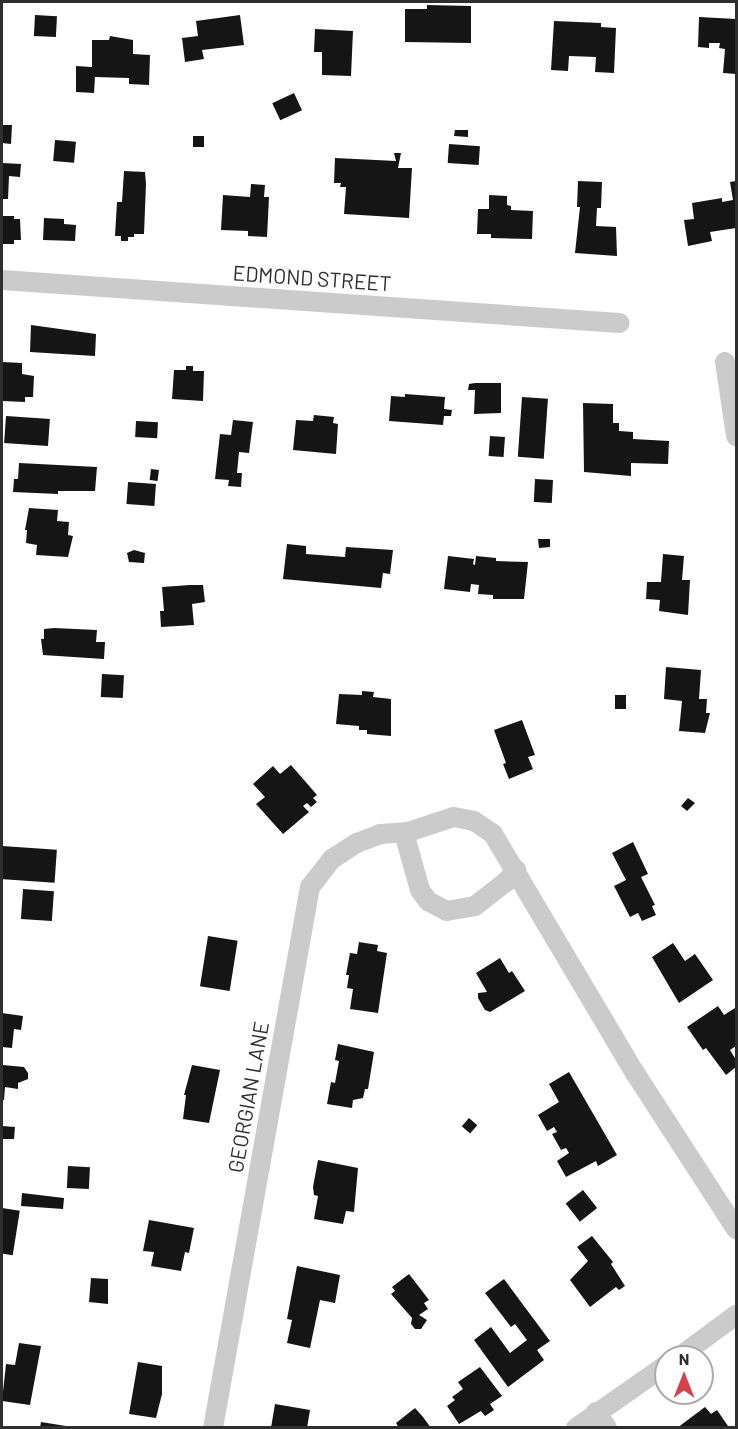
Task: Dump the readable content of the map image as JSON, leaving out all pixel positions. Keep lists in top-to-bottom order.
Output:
{
  "streets": {
    "street": ["EDMOND STREET", "GEORGIAN LANE"]
  },
  "north": "top"
}
